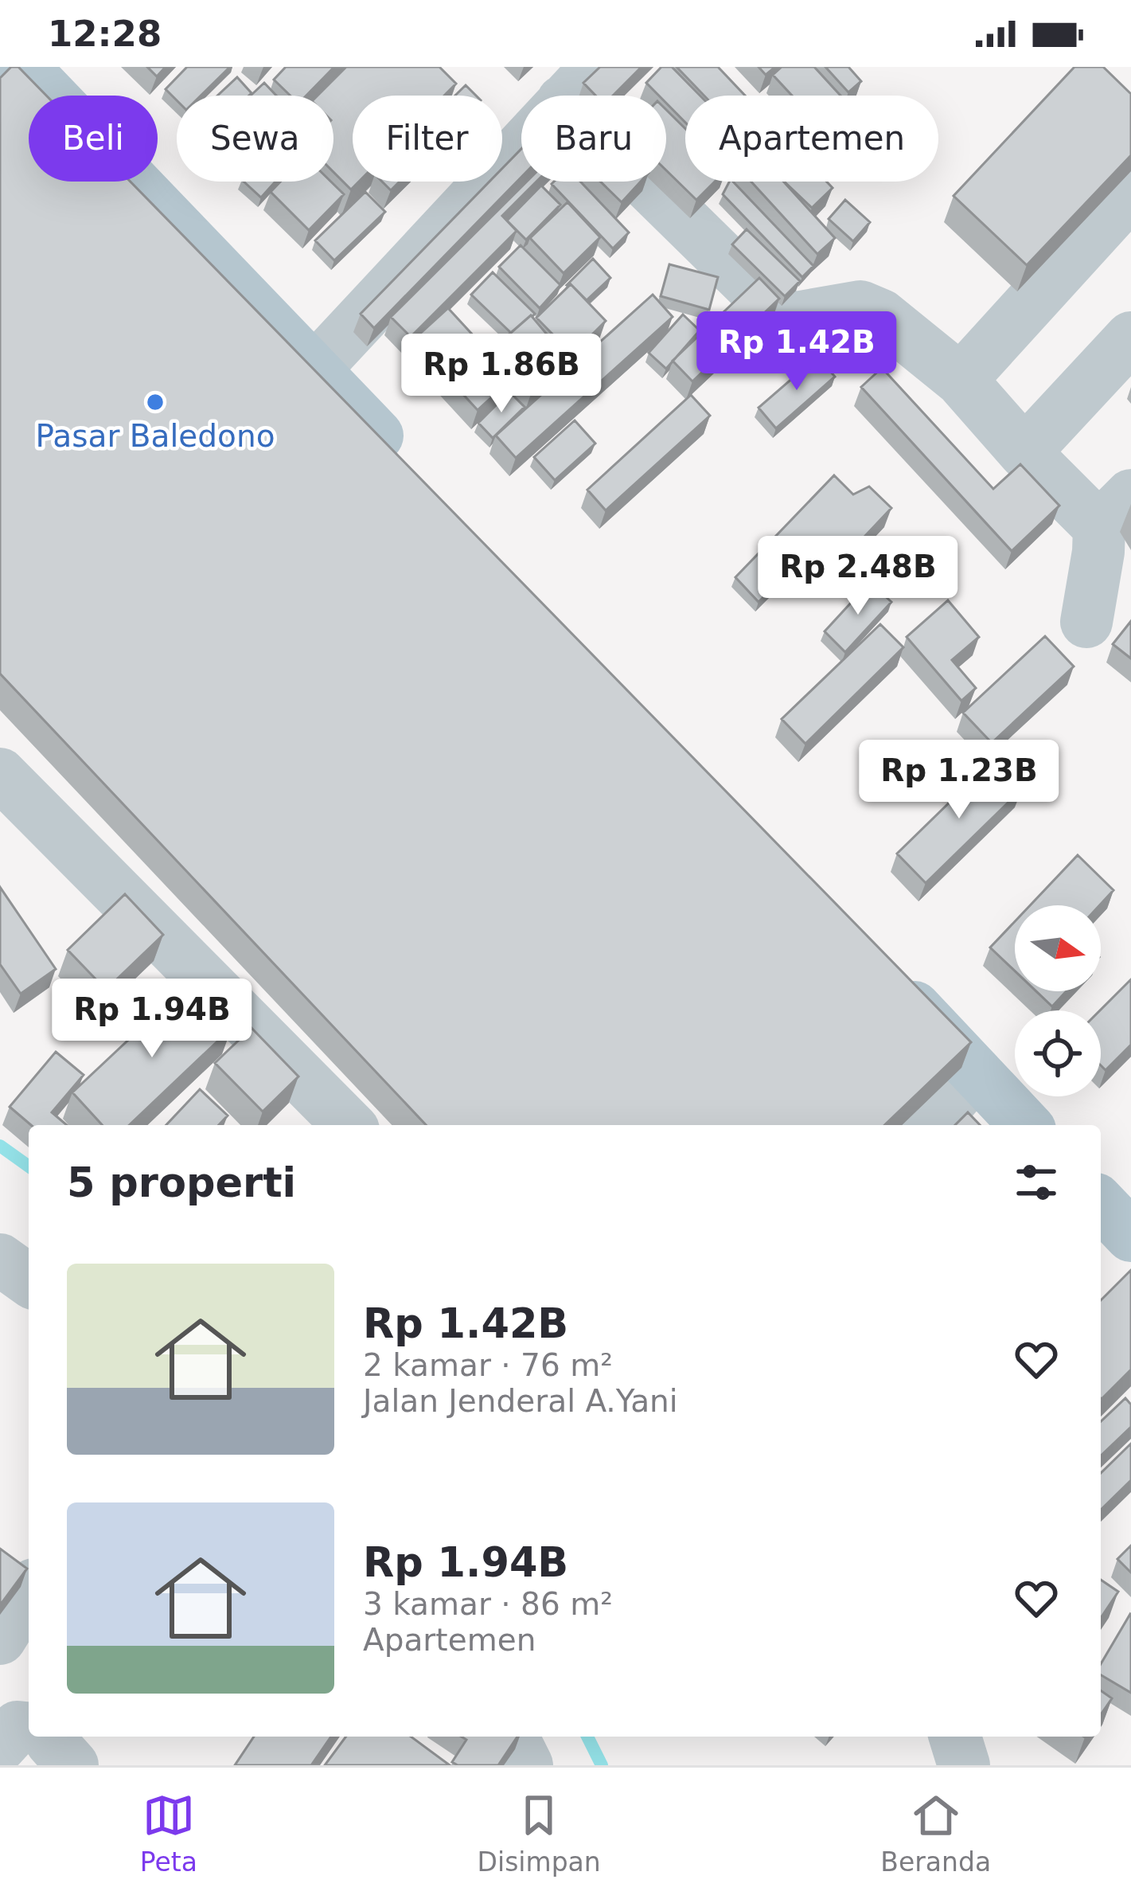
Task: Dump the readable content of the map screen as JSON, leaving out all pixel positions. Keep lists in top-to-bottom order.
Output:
{
  "places": ["Pasar Baledono"],
  "north": "right",
  "page": {
    "status": "12:28",
    "chip": [
      "Beli",
      "Sewa",
      "Filter",
      "Baru",
      "Apartemen"
    ],
    "price": [
      "Rp 1.42B",
      "Rp 1.86B",
      "Rp 2.48B",
      "Rp 1.23B",
      "Rp 1.94B"
    ],
    "heading": "5 properti",
    "list": [
      {
        "name": "Rp 1.42B",
        "note": "2 kamar · 76 m² · Jalan Jenderal A.Yani"
      },
      {
        "name": "Rp 1.94B",
        "note": "3 kamar · 86 m² · Apartemen"
      }
    ],
    "tabs": ["Peta", "Disimpan", "Beranda"]
  }
}
